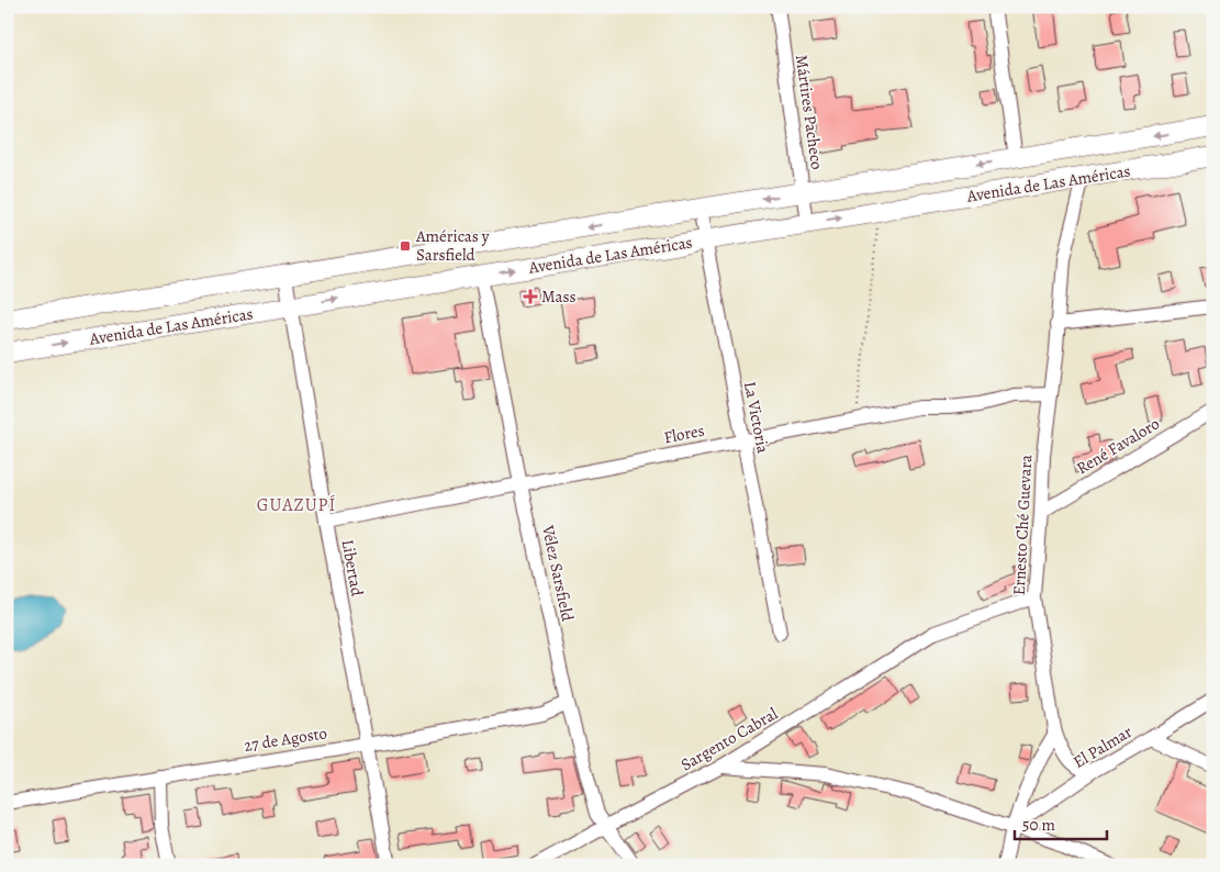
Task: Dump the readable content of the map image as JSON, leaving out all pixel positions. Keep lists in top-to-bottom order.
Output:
{
  "streets": {
    "main road": ["Avenida de Las Américas"],
    "street": [
      "Mártires Pacheco",
      "La Victoria",
      "Flores",
      "René Favaloro",
      "Ernesto Ché Guevara",
      "Libertad",
      "Vélez Sarsfield",
      "27 de Agosto",
      "Sargento Cabral",
      "El Palmar"
    ]
  },
  "crossings": [
    ["Mártires Pacheco", "Avenida de Las Américas"],
    ["Avenida de Las Américas", "La Victoria"],
    ["Avenida de Las Américas", "Ernesto Ché Guevara"],
    ["Avenida de Las Américas", "Libertad"],
    ["Avenida de Las Américas", "Vélez Sarsfield"],
    ["La Victoria", "Flores"],
    ["Flores", "Ernesto Ché Guevara"],
    ["Flores", "Libertad"],
    ["Flores", "Vélez Sarsfield"],
    ["René Favaloro", "Ernesto Ché Guevara"],
    ["Ernesto Ché Guevara", "Sargento Cabral"],
    ["Ernesto Ché Guevara", "El Palmar"],
    ["Libertad", "27 de Agosto"],
    ["Vélez Sarsfield", "27 de Agosto"],
    ["Vélez Sarsfield", "Sargento Cabral"]
  ],
  "districts": ["GUAZUPÍ"],
  "places": {
    "transit": ["Américas y Sarsfield"],
    "health": ["Mass"]
  },
  "scale_bar": "50 m"
}
